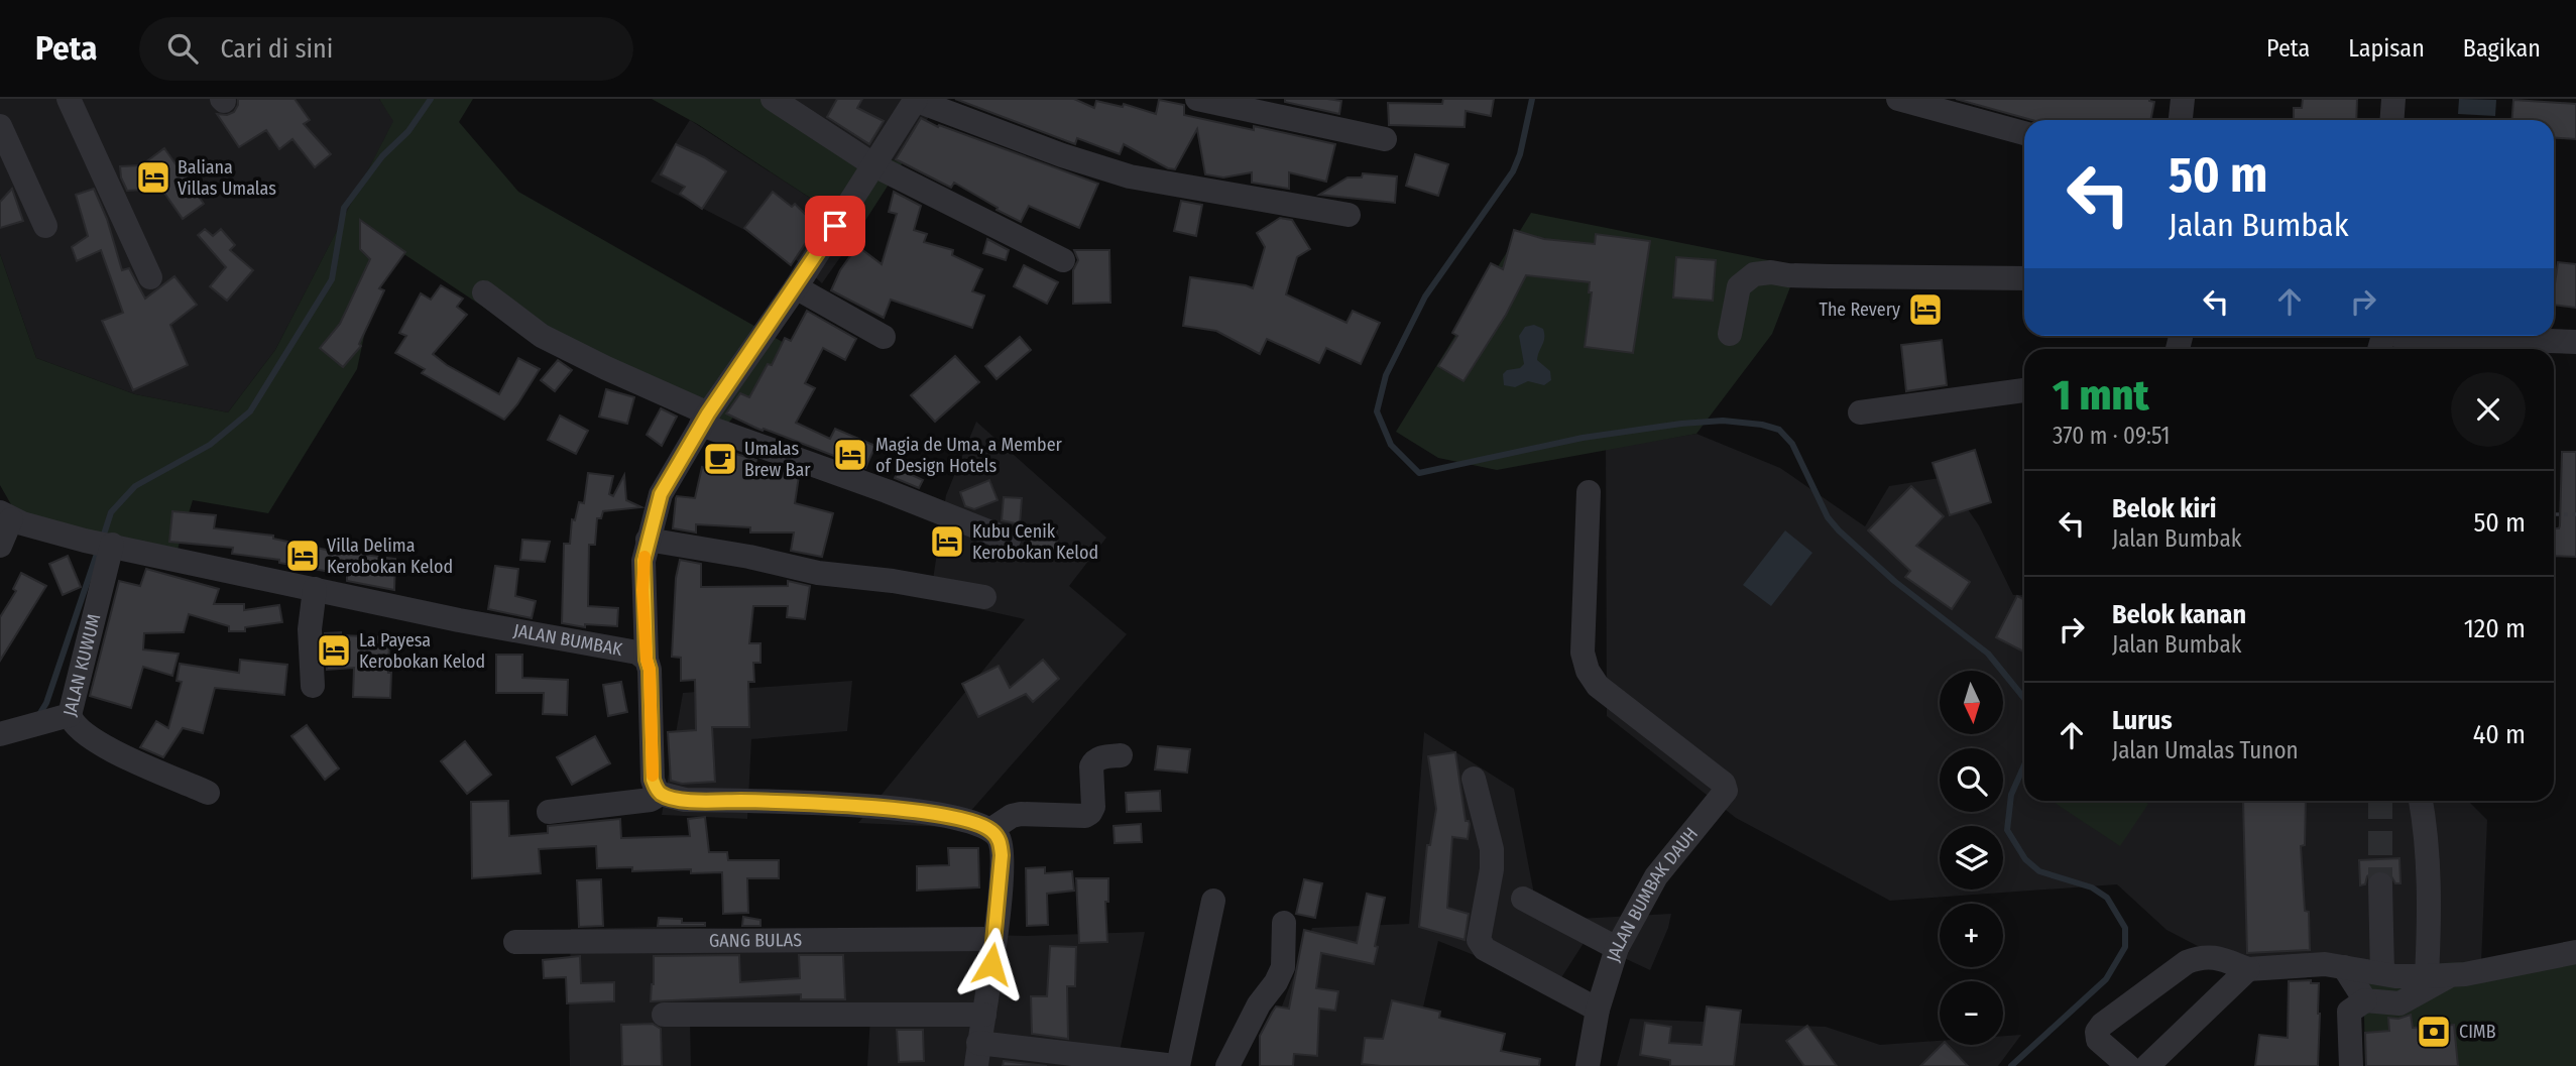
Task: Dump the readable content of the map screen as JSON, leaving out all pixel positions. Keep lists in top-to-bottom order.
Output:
{
  "streets": {
    "street": [
      "JALAN BUMBAK",
      "JALAN KUWUM",
      "JALAN BUMBAK DAUH",
      "GANG BULAS"
    ]
  },
  "crossings": [
    ["JALAN BUMBAK", "JALAN KUWUM"]
  ],
  "places": {
    "hotel": [
      "Baliana Villas Umalas",
      "The Revery",
      "Magia de Uma, a Member of Design Hotels",
      "Kubu Cenik Kerobokan Kelod",
      "Villa Delima Kerobokan Kelod",
      "La Payesa Kerobokan Kelod"
    ],
    "cafe": ["Umalas Brew Bar"],
    "bank": ["CIMB"]
  },
  "north": "bottom",
  "page": {
    "header": "Peta",
    "search": "Cari di sini",
    "nav": ["Peta", "Lapisan", "Bagikan"],
    "turn": ["50 m", "Jalan Bumbak"],
    "heading": ["1 mnt", "370 m · 09:51"],
    "list": [
      {
        "name": "Belok kiri",
        "note": "Jalan Bumbak",
        "value": "50 m"
      },
      {
        "name": "Belok kanan",
        "note": "Jalan Bumbak",
        "value": "120 m"
      },
      {
        "name": "Lurus",
        "note": "Jalan Umalas Tunon",
        "value": "40 m"
      }
    ],
    "map_buttons": ["+", "−"]
  }
}
